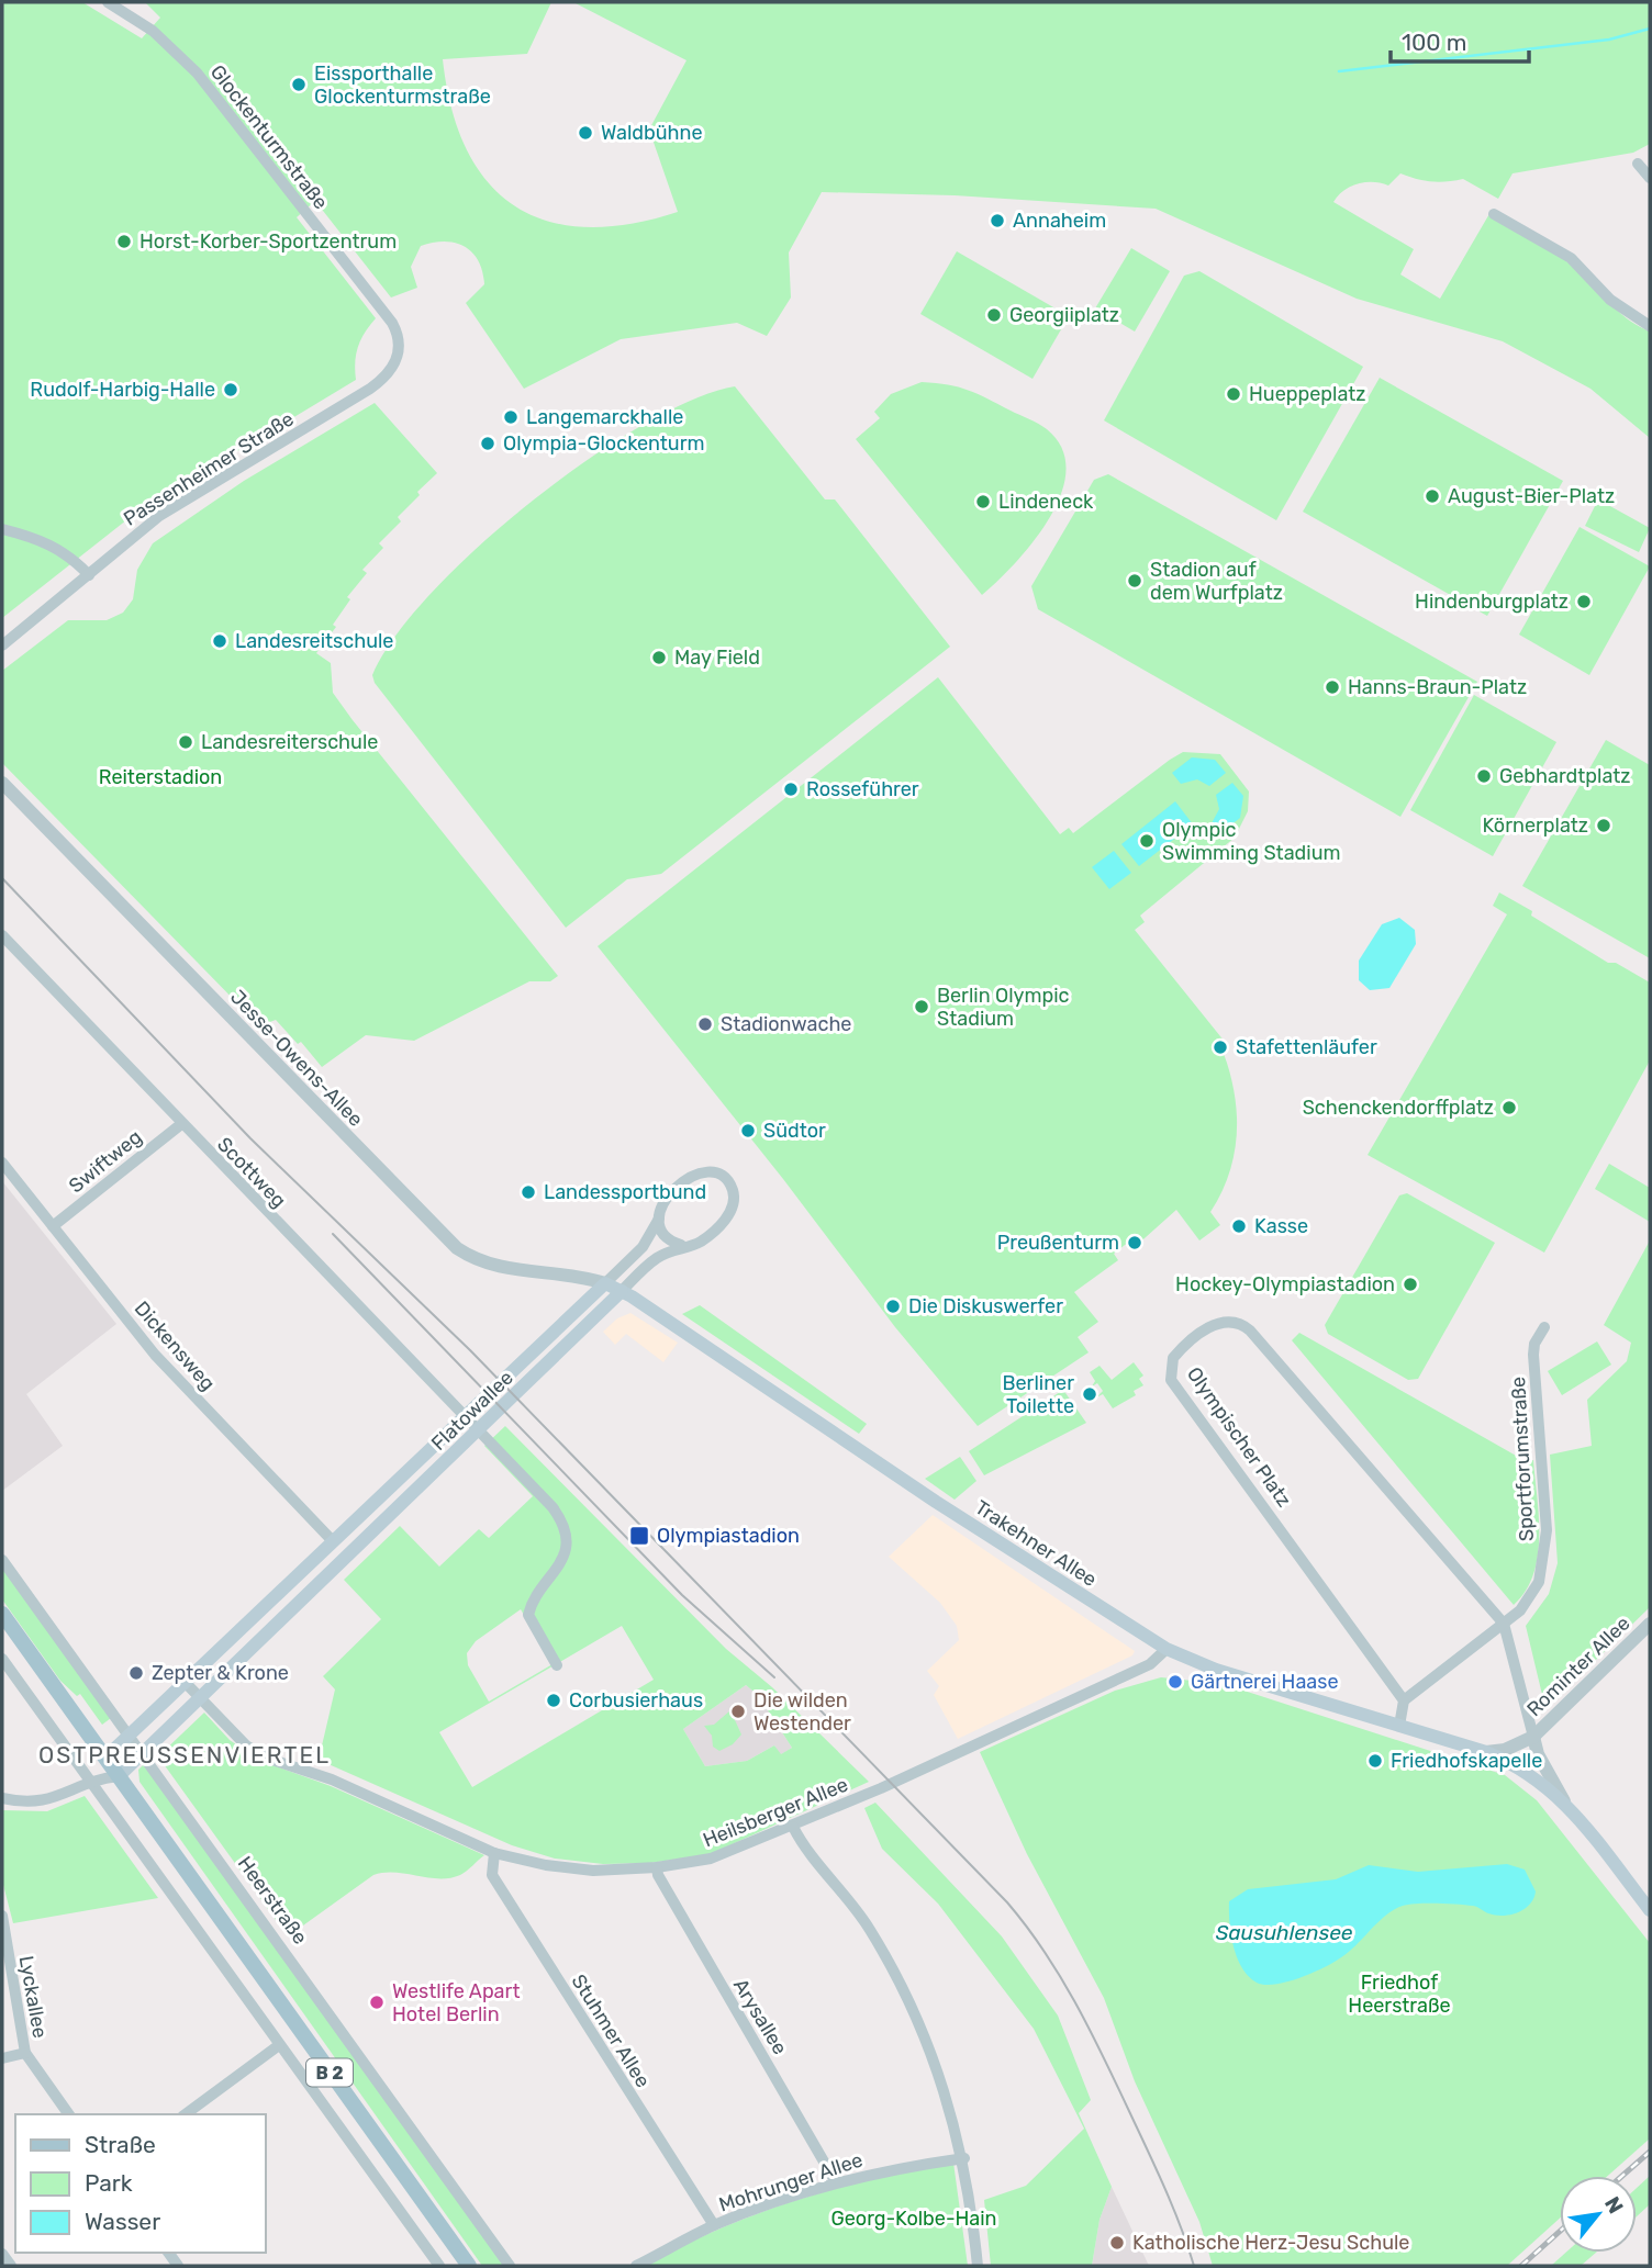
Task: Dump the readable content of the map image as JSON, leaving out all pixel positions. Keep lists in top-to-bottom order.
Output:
{
  "streets": {
    "main road": ["Flatowallee", "Trakehner Allee", "B 2"],
    "street": [
      "Glockenturmstraße",
      "Passenheimer Straße",
      "Jesse-Owens-Allee",
      "Swiftweg",
      "Scottweg",
      "Dickensweg",
      "Olympischer Platz",
      "Sportforumstraße",
      "Rominter Allee",
      "Heilsberger Allee",
      "Heerstraße",
      "Lyckallee",
      "Arysallee",
      "Stuhmer Allee",
      "Mohrunger Allee"
    ]
  },
  "crossings": [
    ["Glockenturmstraße", "Passenheimer Straße"],
    ["Jesse-Owens-Allee", "Flatowallee"],
    ["Jesse-Owens-Allee", "Trakehner Allee"],
    ["Swiftweg", "Scottweg"],
    ["Swiftweg", "Dickensweg"],
    ["Scottweg", "Flatowallee"],
    ["Dickensweg", "Flatowallee"],
    ["Flatowallee", "Trakehner Allee"],
    ["Flatowallee", "Heilsberger Allee"],
    ["Flatowallee", "Heerstraße"],
    ["Flatowallee", "B 2"],
    ["Olympischer Platz", "Sportforumstraße"],
    ["Olympischer Platz", "Rominter Allee"],
    ["Trakehner Allee", "Heilsberger Allee"],
    ["Heilsberger Allee", "Arysallee"],
    ["Heilsberger Allee", "Stuhmer Allee"],
    ["Arysallee", "Mohrunger Allee"],
    ["Stuhmer Allee", "Mohrunger Allee"]
  ],
  "districts": ["OSTPREUSSENVIERTEL"],
  "water": ["Sausuhlensee"],
  "parks": ["Reiterstadion", "Friedhof Heerstraße", "Georg-Kolbe-Hain"],
  "places": {
    "other": [
      "Eissporthalle Glockenturmstraße",
      "Waldbühne",
      "Annaheim",
      "Horst-Korber-Sportzentrum",
      "Georgiiplatz",
      "Rudolf-Harbig-Halle",
      "Hueppeplatz",
      "Langemarckhalle",
      "Olympia-Glockenturm",
      "August-Bier-Platz",
      "Lindeneck",
      "Stadion auf dem Wurfplatz",
      "Hindenburgplatz",
      "Landesreitschule",
      "May Field",
      "Hanns-Braun-Platz",
      "Landesreiterschule",
      "Gebhardtplatz",
      "Rosseführer",
      "Körnerplatz",
      "Olympic Swimming Stadium",
      "Berlin Olympic Stadium",
      "Stadionwache",
      "Stafettenläufer",
      "Schenckendorffplatz",
      "Südtor",
      "Landessportbund",
      "Kasse",
      "Preußenturm",
      "Hockey-Olympiastadion",
      "Die Diskuswerfer",
      "Berliner Toilette",
      "Zepter & Krone",
      "Gärtnerei Haase",
      "Corbusierhaus",
      "Die wilden Westender",
      "Friedhofskapelle",
      "Westlife Apart Hotel Berlin",
      "Katholische Herz-Jesu Schule"
    ],
    "transit": ["Olympiastadion"]
  },
  "legend": ["Straße", "Park", "Wasser"],
  "scale_bar": "100 m",
  "north": "top right"
}
